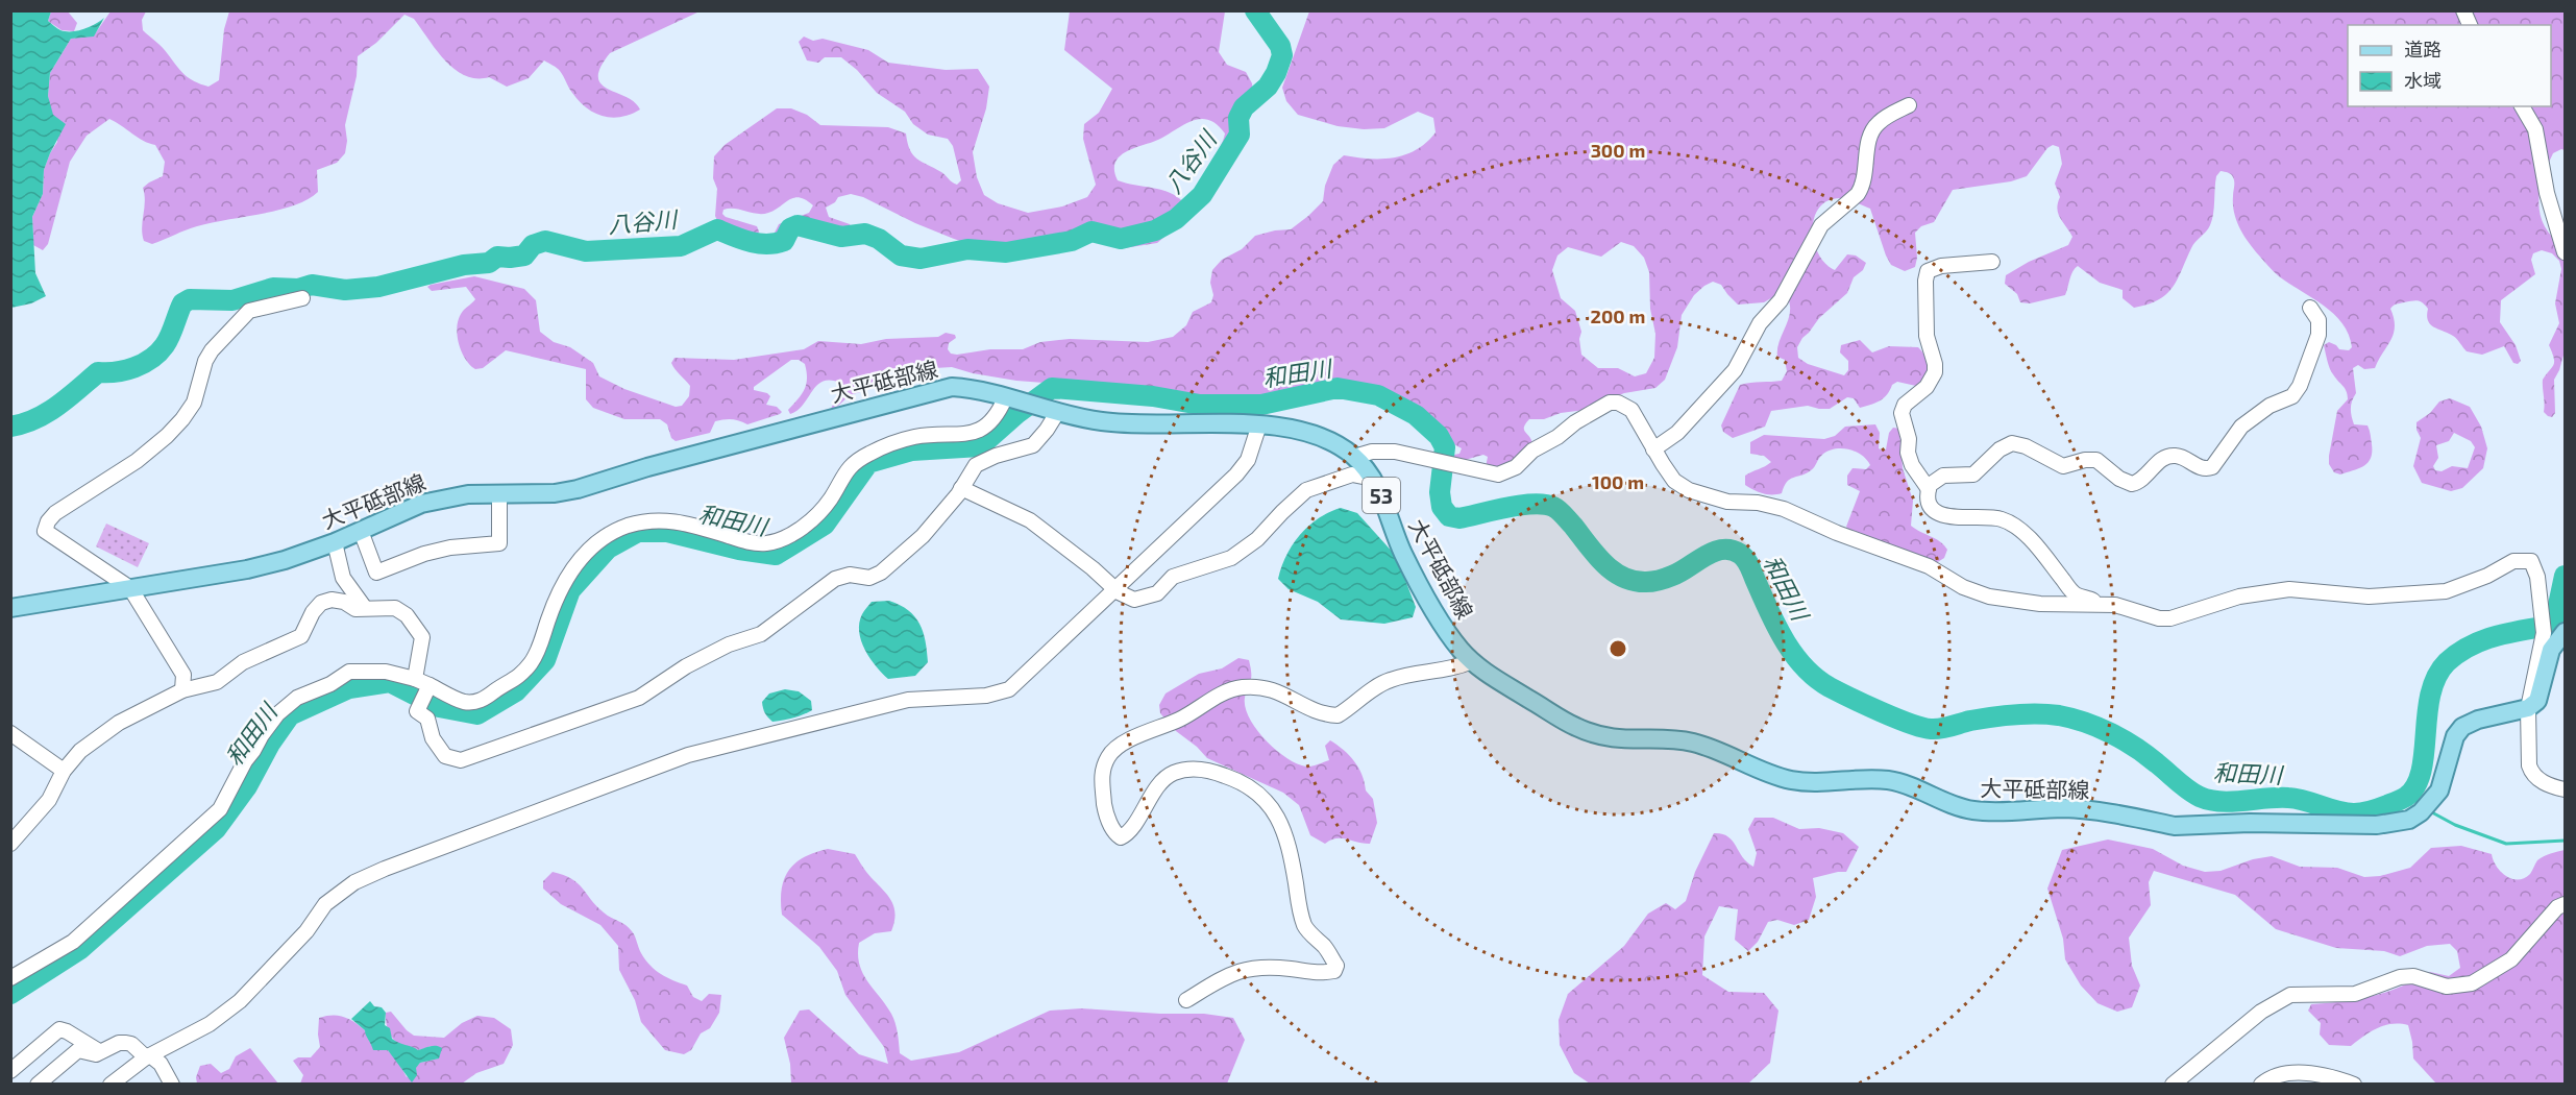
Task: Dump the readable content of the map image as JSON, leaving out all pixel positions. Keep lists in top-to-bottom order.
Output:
{
  "streets": {
    "main road": ["大平砥部線", "53"]
  },
  "water": ["八谷川", "和田川"],
  "legend": ["道路", "水域"],
  "rings": ["300 m", "200 m", "100 m"]
}
